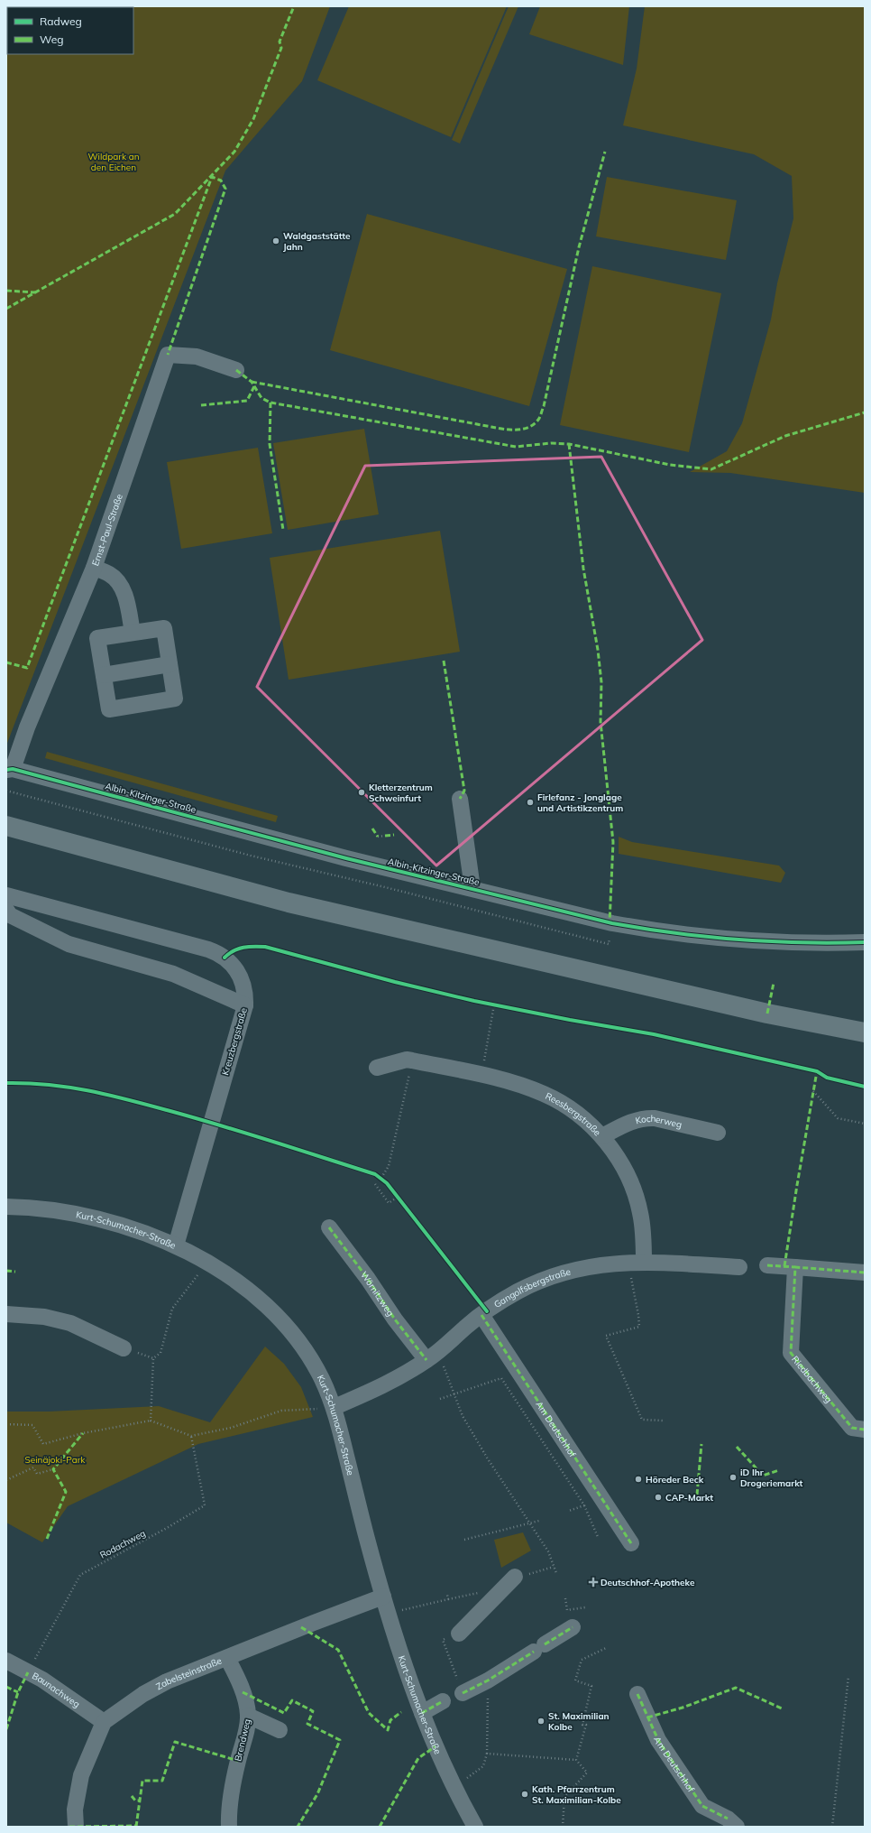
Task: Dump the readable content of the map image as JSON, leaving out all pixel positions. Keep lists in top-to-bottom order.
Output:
{
  "streets": {
    "street": [
      "Ernst-Paul-Straße",
      "Albin-Kitzinger-Straße",
      "Kreuzbergstraße",
      "Reesbergstraße",
      "Kocherweg",
      "Kurt-Schumacher-Straße",
      "Gangolfsbergstraße",
      "Wörnitzweg",
      "Riedbachweg",
      "Am Deutschhof",
      "Zabelsteinstraße",
      "Baunachweg",
      "Brendweg"
    ],
    "path": ["Rodachweg"]
  },
  "crossings": [
    ["Ernst-Paul-Straße", "Albin-Kitzinger-Straße"],
    ["Kreuzbergstraße", "Kurt-Schumacher-Straße"],
    ["Reesbergstraße", "Kocherweg"],
    ["Reesbergstraße", "Gangolfsbergstraße"],
    ["Kurt-Schumacher-Straße", "Gangolfsbergstraße"],
    ["Kurt-Schumacher-Straße", "Zabelsteinstraße"],
    ["Gangolfsbergstraße", "Wörnitzweg"],
    ["Gangolfsbergstraße", "Am Deutschhof"],
    ["Rodachweg", "Baunachweg"],
    ["Zabelsteinstraße", "Baunachweg"],
    ["Zabelsteinstraße", "Brendweg"]
  ],
  "parks": ["Wildpark an den Eichen", "Seinäjoki-Park"],
  "places": {
    "other": [
      "Waldgaststätte Jahn",
      "Kletterzentrum Schweinfurt",
      "Firlefanz - Jonglage und Artistikzentrum",
      "iD Ihr Drogeriemarkt",
      "Höreder Beck",
      "CAP-Markt",
      "St. Maximilian Kolbe",
      "Kath. Pfarrzentrum St. Maximilian-Kolbe"
    ],
    "health": ["Deutschhof-Apotheke"]
  },
  "legend": ["Radweg", "Weg"]
}
